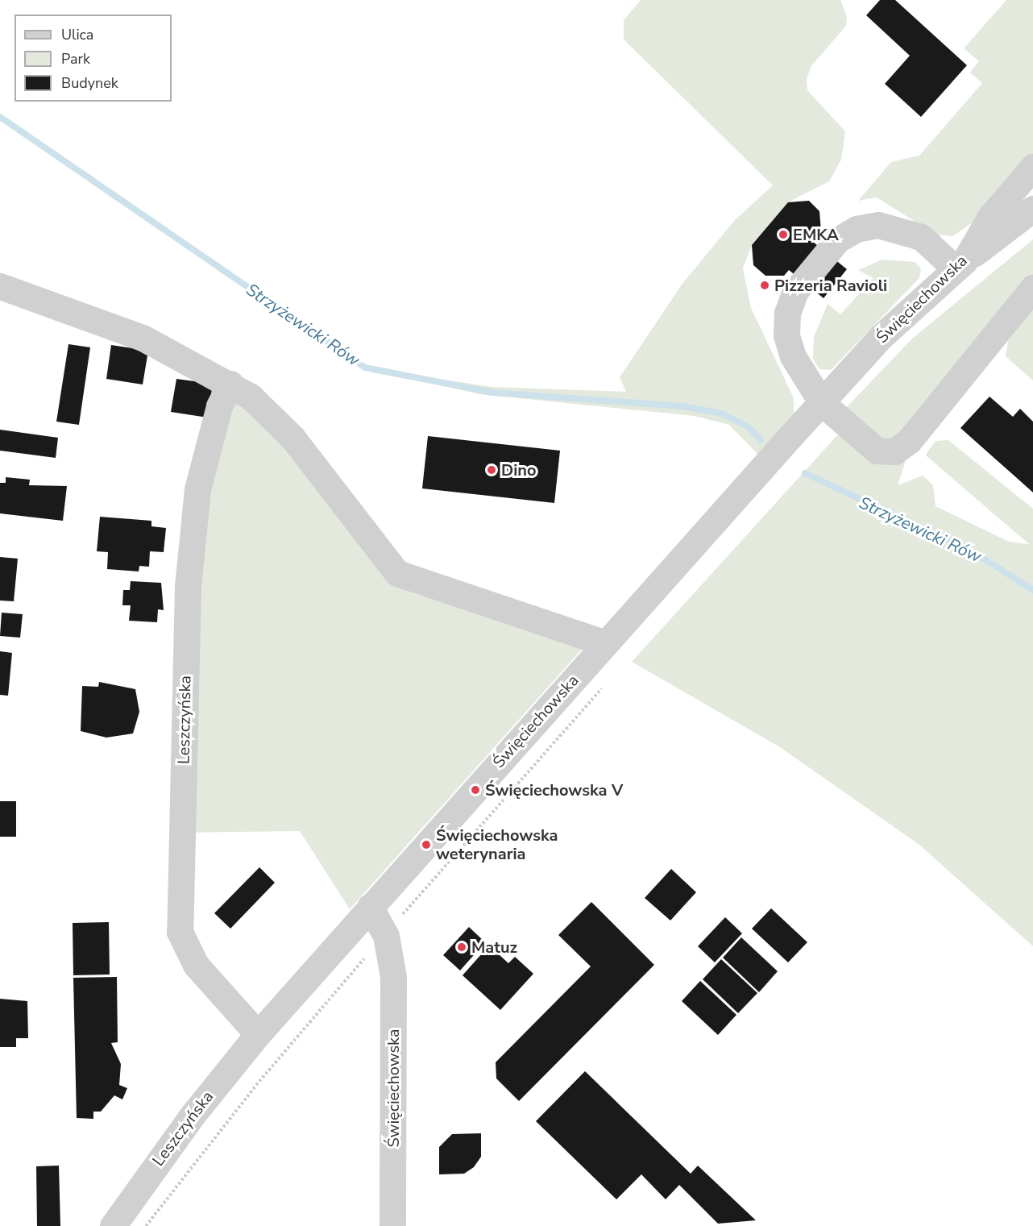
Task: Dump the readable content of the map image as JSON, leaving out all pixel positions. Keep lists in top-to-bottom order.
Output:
{
  "streets": {
    "street": ["Święciechowska", "Leszczyńska"]
  },
  "crossings": [
    ["Święciechowska", "Leszczyńska"]
  ],
  "water": ["Strzyżewicki Rów"],
  "places": [
    "EMKA",
    "Pizzeria Ravioli",
    "Dino",
    "Święciechowska V",
    "Święciechowska weterynaria",
    "Matuz"
  ],
  "legend": ["Ulica", "Park", "Budynek"]
}
